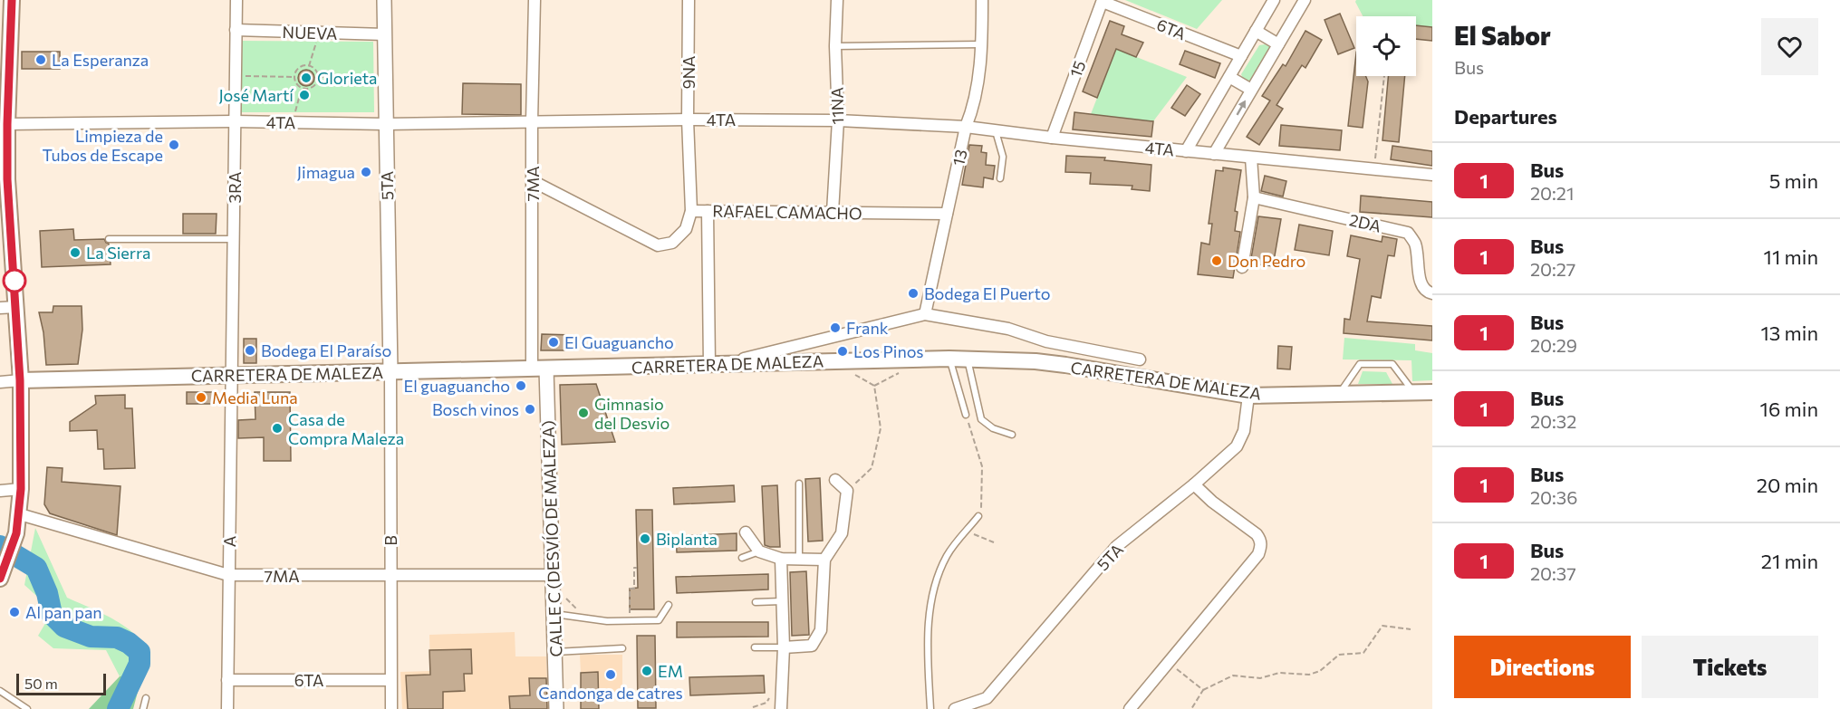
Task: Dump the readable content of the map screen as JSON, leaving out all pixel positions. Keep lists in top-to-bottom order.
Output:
{
  "streets": {
    "main road": ["CARRETERA DE MALEZA"],
    "street": [
      "6TA",
      "NUEVA",
      "15",
      "9NA",
      "11NA",
      "4TA",
      "13",
      "7MA",
      "5TA",
      "3RA",
      "RAFAEL CAMACHO",
      "2DA",
      "CALLE C (DESVÍO DE MALEZA)",
      "B",
      "A"
    ]
  },
  "crossings": [
    ["6TA", "15"],
    ["6TA", "B"],
    ["6TA", "A"],
    ["NUEVA", "5TA"],
    ["NUEVA", "3RA"],
    ["15", "4TA"],
    ["9NA", "4TA"],
    ["9NA", "RAFAEL CAMACHO"],
    ["11NA", "4TA"],
    ["11NA", "RAFAEL CAMACHO"],
    ["4TA", "13"],
    ["4TA", "7MA"],
    ["4TA", "5TA"],
    ["4TA", "3RA"],
    ["13", "RAFAEL CAMACHO"],
    ["7MA", "RAFAEL CAMACHO"],
    ["7MA", "CARRETERA DE MALEZA"],
    ["7MA", "CALLE C (DESVÍO DE MALEZA)"],
    ["7MA", "B"],
    ["7MA", "A"],
    ["5TA", "CARRETERA DE MALEZA"],
    ["5TA", "B"],
    ["3RA", "CARRETERA DE MALEZA"],
    ["3RA", "A"],
    ["CARRETERA DE MALEZA", "CALLE C (DESVÍO DE MALEZA)"],
    ["CARRETERA DE MALEZA", "B"],
    ["CARRETERA DE MALEZA", "A"]
  ],
  "places": [
    "La Esperanza",
    "Glorieta",
    "José Martí",
    "Limpieza de Tubos de Escape",
    "Jimagua",
    "La Sierra",
    "Don Pedro",
    "Bodega El Puerto",
    "Frank",
    "El Guaguancho",
    "Bodega El Paraíso",
    "Los Pinos",
    "El guaguancho",
    "Media Luna",
    "Bosch vinos",
    "Gimnasio del Desvio",
    "Casa de Compra Maleza",
    "Biplanta",
    "Al pan pan",
    "EM",
    "Candonga de catres"
  ],
  "lines": ["bus line 1"],
  "scale_bar": "50 m",
  "page": {
    "heading": [
      ["El Sabor", "Bus"],
      "Departures"
    ],
    "list": [
      {
        "mark": "1",
        "name": "Bus",
        "note": "20:21",
        "value": "5 min"
      },
      {
        "mark": "1",
        "name": "Bus",
        "note": "20:27",
        "value": "11 min"
      },
      {
        "mark": "1",
        "name": "Bus",
        "note": "20:29",
        "value": "13 min"
      },
      {
        "mark": "1",
        "name": "Bus",
        "note": "20:32",
        "value": "16 min"
      },
      {
        "mark": "1",
        "name": "Bus",
        "note": "20:36",
        "value": "20 min"
      },
      {
        "mark": "1",
        "name": "Bus",
        "note": "20:37",
        "value": "21 min"
      }
    ],
    "buttons": ["Directions", "Tickets"],
    "scale": "50 m"
  }
}
